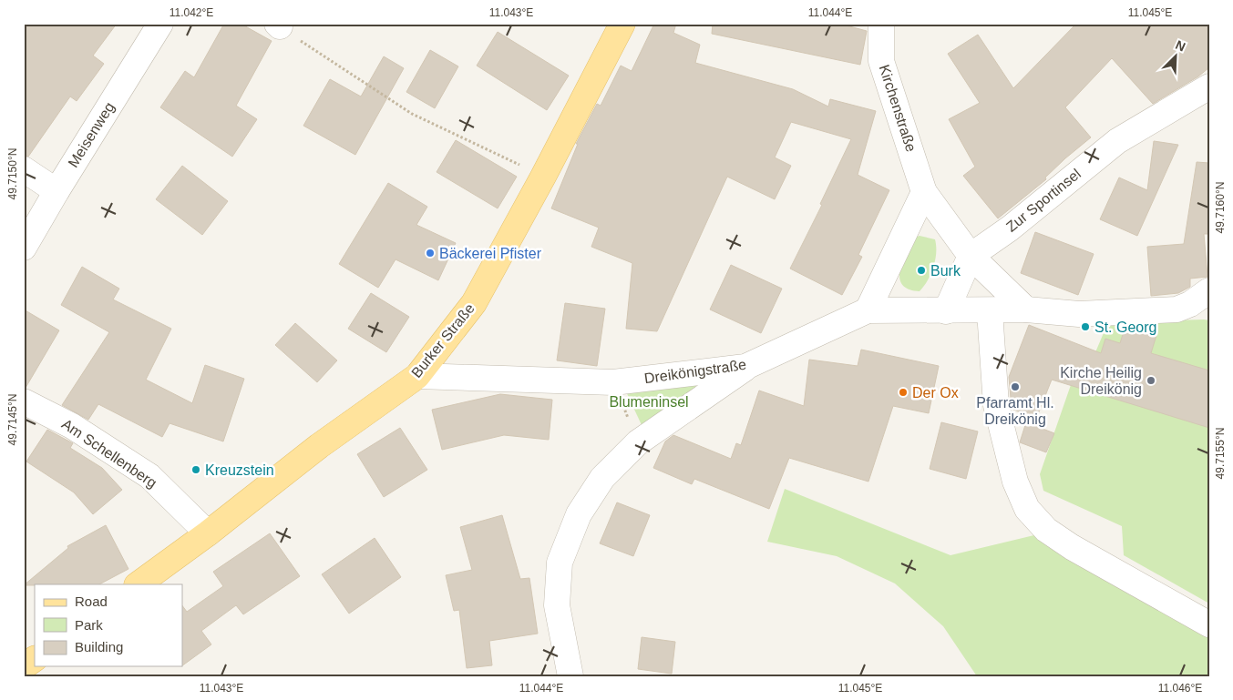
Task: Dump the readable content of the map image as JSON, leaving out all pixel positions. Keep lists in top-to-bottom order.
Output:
{
  "streets": {
    "main road": ["Burker Straße"],
    "street": [
      "Kirchenstraße",
      "Meisenweg",
      "Zur Sportinsel",
      "Dreikönigstraße",
      "Am Schellenberg"
    ]
  },
  "crossings": [
    ["Kirchenstraße", "Zur Sportinsel"],
    ["Burker Straße", "Dreikönigstraße"],
    ["Burker Straße", "Am Schellenberg"]
  ],
  "parks": ["Blumeninsel"],
  "places": [
    "Bäckerei Pfister",
    "Burk",
    "St. Georg",
    "Kirche Heilig Dreikönig",
    "Pfarramt Hl. Dreikönig",
    "Der Ox",
    "Kreuzstein"
  ],
  "legend": ["Road", "Park", "Building"],
  "north": "top right",
  "coordinates": [
    "11.042°E",
    "11.043°E",
    "11.044°E",
    "11.045°E",
    "49.7150°N",
    "49.7160°N",
    "49.7145°N",
    "49.7155°N",
    "11.046°E"
  ]
}
